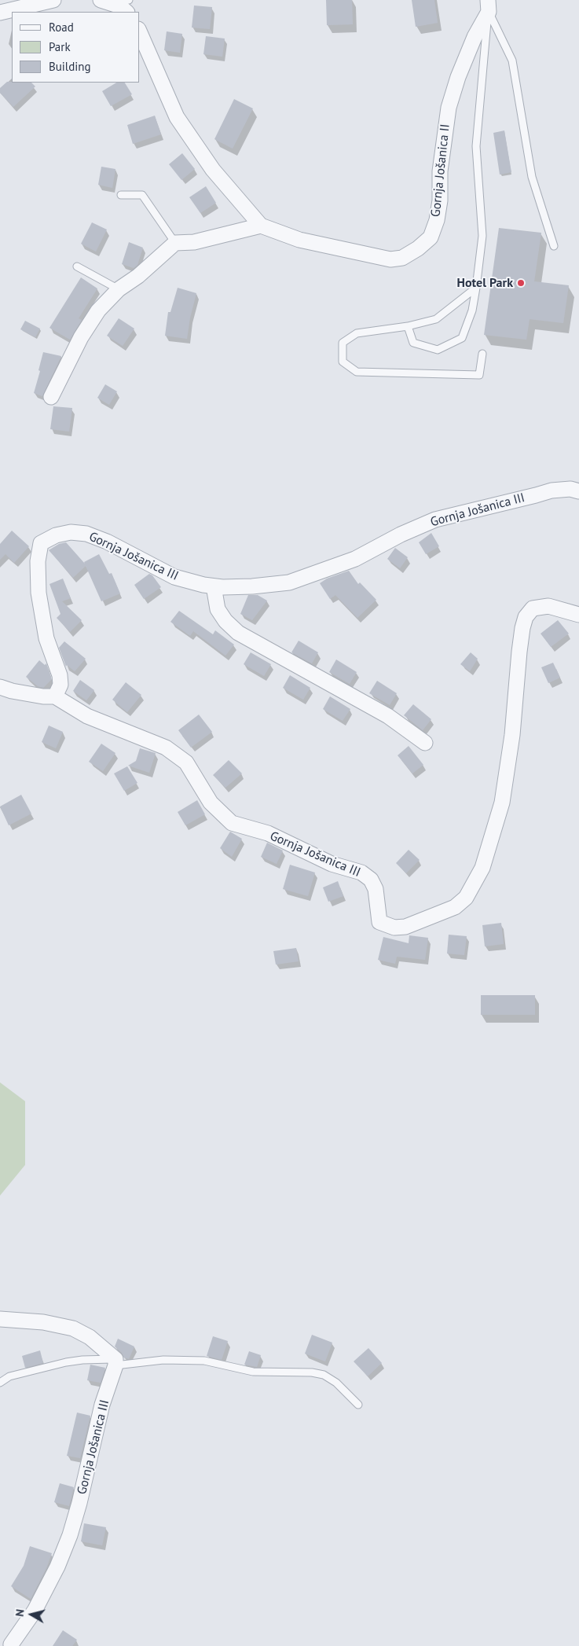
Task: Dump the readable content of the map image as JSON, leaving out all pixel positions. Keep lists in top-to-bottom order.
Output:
{
  "streets": {
    "street": ["Gornja Jošanica II", "Gornja Jošanica III"]
  },
  "places": ["Hotel Park"],
  "legend": ["Road", "Park", "Building"],
  "north": "left"
}
